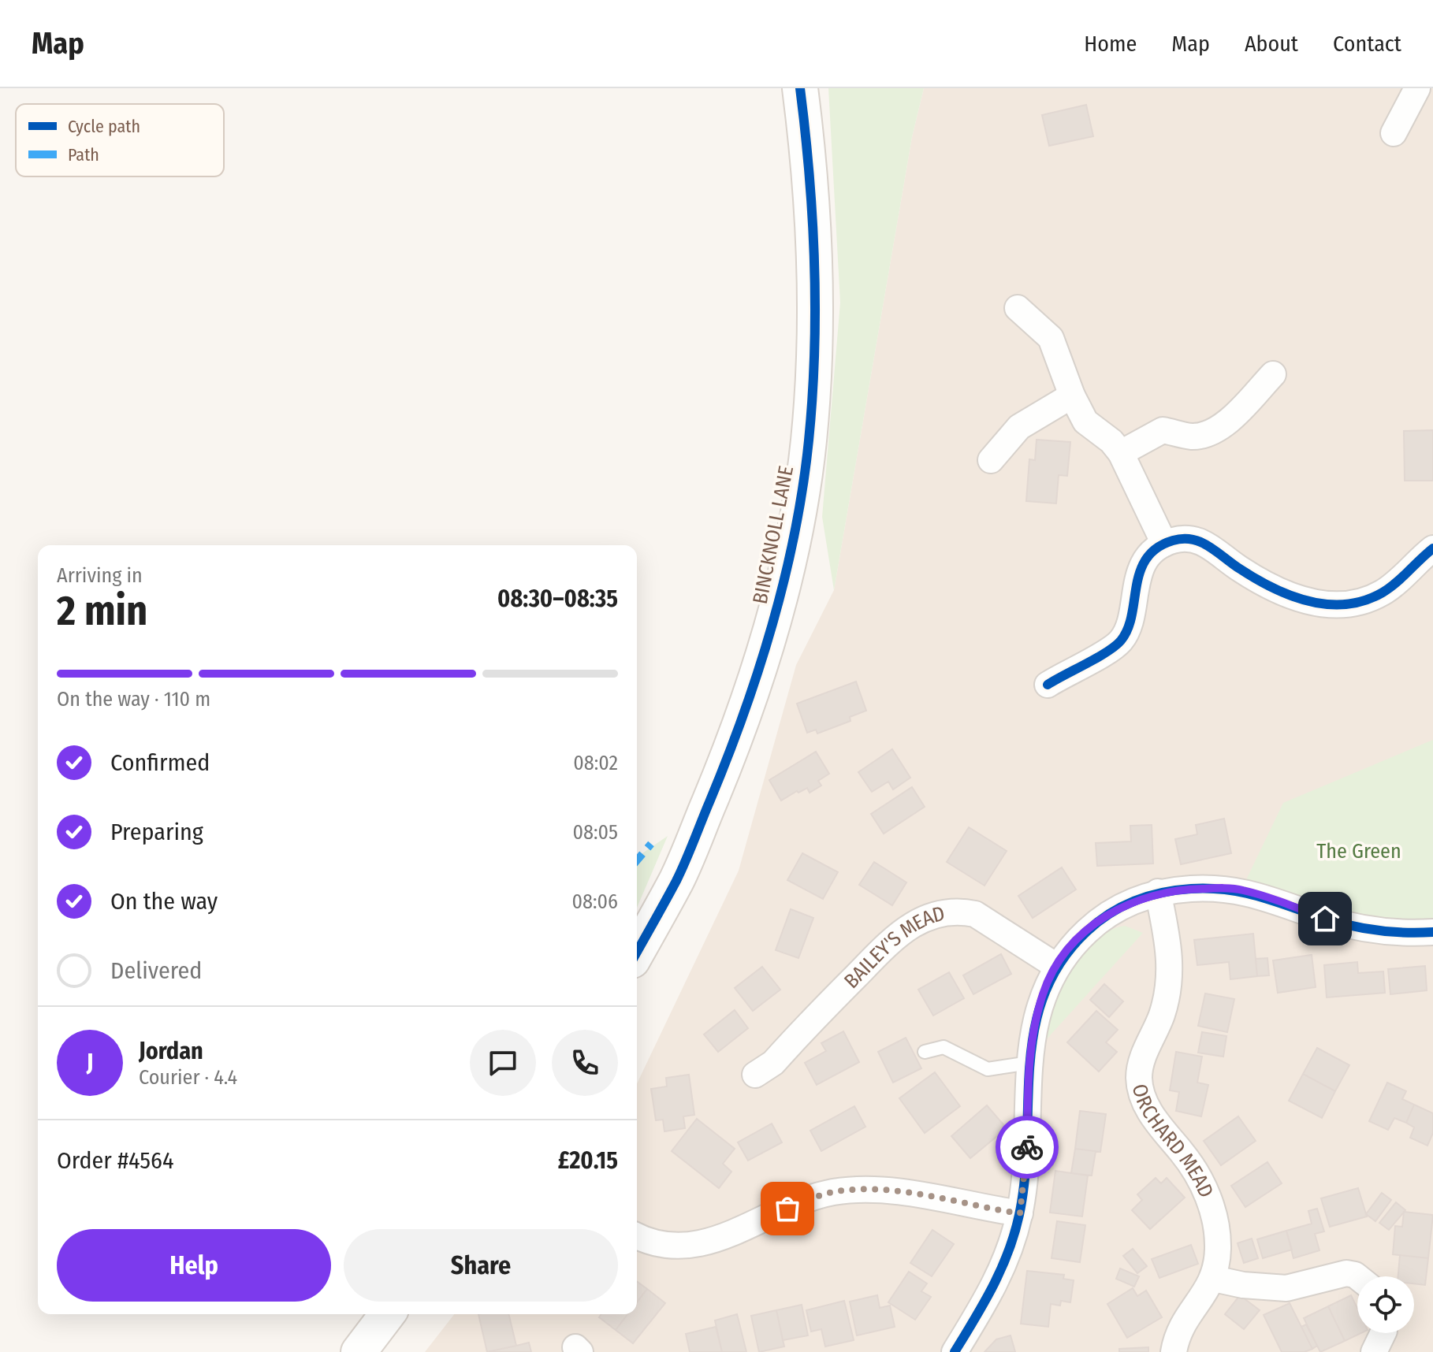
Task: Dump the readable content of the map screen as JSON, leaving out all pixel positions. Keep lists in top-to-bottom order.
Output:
{
  "streets": {
    "street": ["BINCKNOLL LANE", "BAILEY'S MEAD", "ORCHARD MEAD"]
  },
  "parks": ["The Green"],
  "legend": ["Cycle path", "Path"],
  "page": {
    "header": "Map",
    "nav": [
      "Home",
      "Map",
      "About",
      "Contact"
    ],
    "heading": ["2 min", "Arriving in", "08:30–08:35"],
    "panel": [
      "Jordan",
      "Courier · 4.4",
      "Order #4564",
      "£20.15"
    ],
    "bar": "On the way · 110 m",
    "list": [
      ["Confirmed", "08:02"],
      ["Preparing", "08:05"],
      ["On the way", "08:06"],
      "Delivered"
    ],
    "round": "J",
    "buttons": ["Help", "Share"]
  }
}
